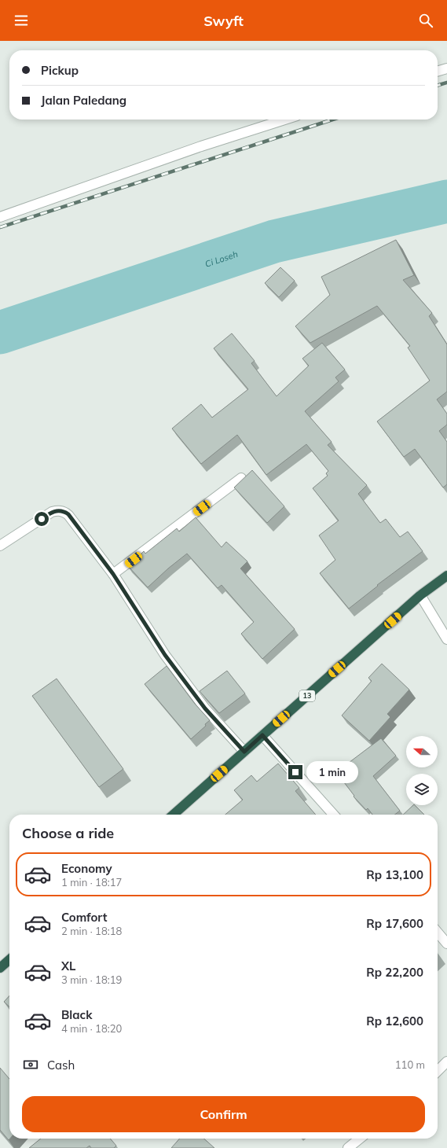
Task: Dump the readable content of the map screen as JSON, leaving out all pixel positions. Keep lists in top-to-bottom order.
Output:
{
  "streets": {
    "highway": ["13"]
  },
  "water": ["Ci Loseh"],
  "north": "left",
  "page": {
    "header": "Swyft",
    "banner": ["Pickup", "Jalan Paledang"],
    "bubble": "1 min",
    "heading": "Choose a ride",
    "list": [
      {
        "name": "Economy",
        "note": "1 min · 18:17",
        "value": "Rp 13,100"
      },
      {
        "name": "Comfort",
        "note": "2 min · 18:18",
        "value": "Rp 17,600"
      },
      {
        "name": "XL",
        "note": "3 min · 18:19",
        "value": "Rp 22,200"
      },
      {
        "name": "Black",
        "note": "4 min · 18:20",
        "value": "Rp 12,600"
      }
    ],
    "pay": ["Cash", "110 m"],
    "buttons": "Confirm"
  }
}
